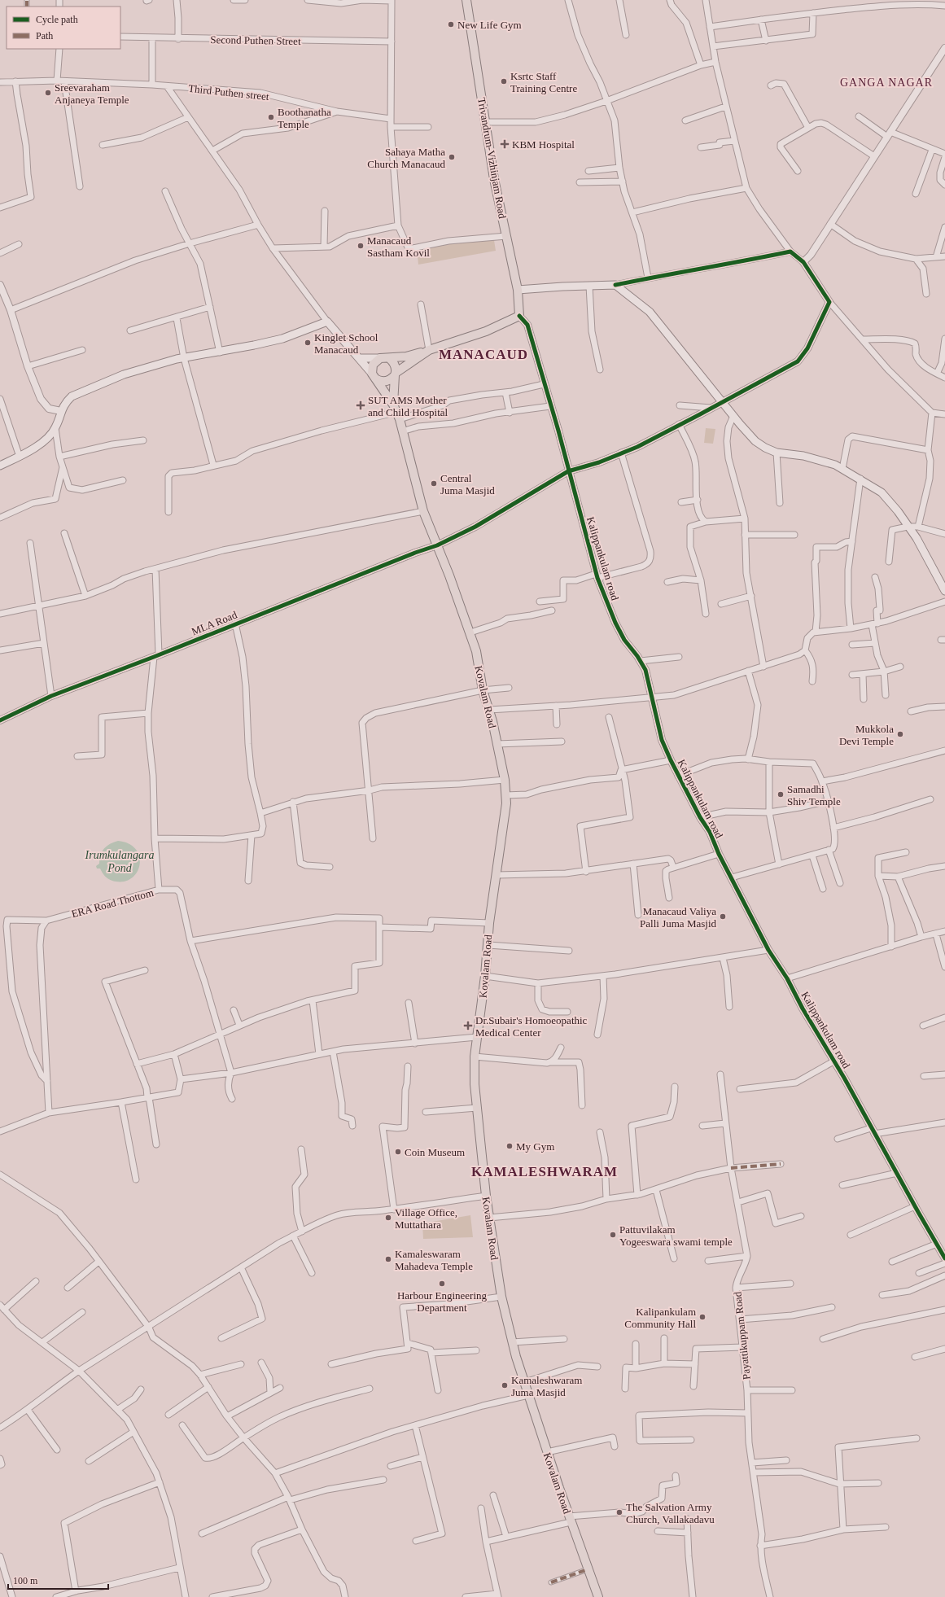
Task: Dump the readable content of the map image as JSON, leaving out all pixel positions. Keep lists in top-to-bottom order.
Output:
{
  "streets": {
    "main road": ["Trivandrum-Vizhinjam Road", "Kovalam Road"],
    "street": [
      "Second Puthen Street",
      "Third Puthen street",
      "Kalippankulam road",
      "MLA Road",
      "ERA Road Thottom",
      "Payattikuppam Road"
    ]
  },
  "crossings": [
    ["Trivandrum-Vizhinjam Road", "Kalippankulam road"],
    ["Kalippankulam road", "MLA Road"],
    ["MLA Road", "Kovalam Road"],
    ["MLA Road", "ERA Road Thottom"]
  ],
  "districts": ["GANGA NAGAR", "MANACAUD", "KAMALESHWARAM"],
  "water": ["Irumkulangara Pond"],
  "places": {
    "other": [
      "New Life Gym",
      "Ksrtc Staff Training Centre",
      "Sreevaraham Anjaneya Temple",
      "Boothanatha Temple",
      "Sahaya Matha Church Manacaud",
      "Manacaud Sastham Kovil",
      "Kinglet School Manacaud",
      "Central Juma Masjid",
      "Mukkola Devi Temple",
      "Samadhi Shiv Temple",
      "Manacaud Valiya Palli Juma Masjid",
      "My Gym",
      "Coin Museum",
      "Village Office, Muttathara",
      "Pattuvilakam Yogeeswara swami temple",
      "Kamaleswaram Mahadeva Temple",
      "Harbour Engineering Department",
      "Kalipankulam Community Hall",
      "Kamaleshwaram Juma Masjid",
      "The Salvation Army Church, Vallakadavu"
    ],
    "health": ["KBM Hospital", "SUT AMS Mother and Child Hospital", "Dr.Subair's Homoeopathic Medical Center"]
  },
  "legend": ["Cycle path", "Path"],
  "scale_bar": "100 m"
}
